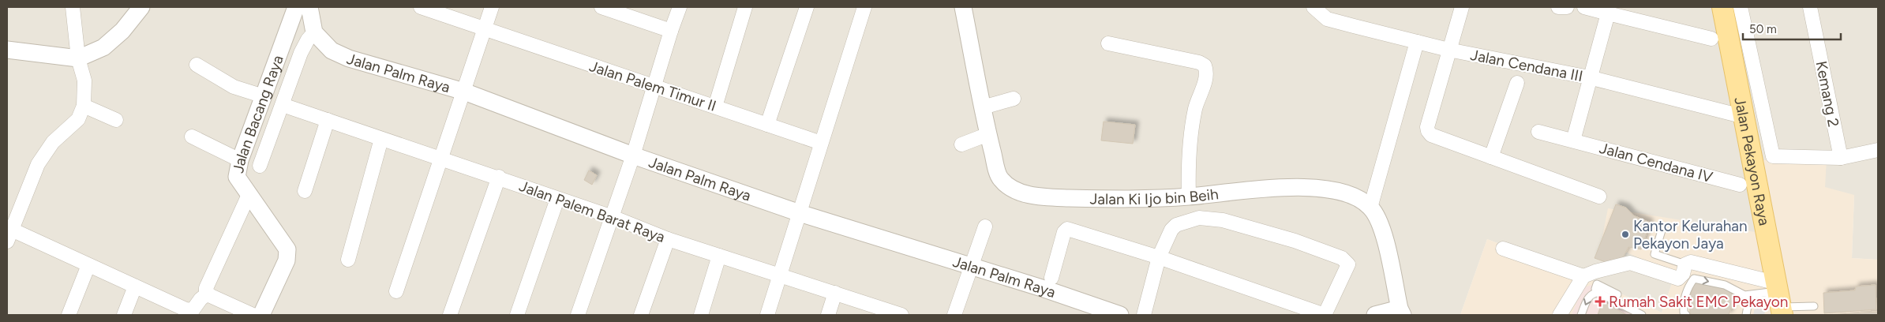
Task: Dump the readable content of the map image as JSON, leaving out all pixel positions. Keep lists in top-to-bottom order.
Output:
{
  "streets": {
    "main road": ["Jalan Pekayon Raya"],
    "street": [
      "Jalan Cendana III",
      "Jalan Palm Raya",
      "Jalan Palem Timur II",
      "Kemang 2",
      "Jalan Bacang Raya",
      "Jalan Cendana IV",
      "Jalan Ki Ijo bin Beih",
      "Jalan Palem Barat Raya"
    ]
  },
  "crossings": [
    ["Jalan Cendana III", "Jalan Pekayon Raya"]
  ],
  "places": {
    "other": ["Kantor Kelurahan Pekayon Jaya"],
    "health": ["Rumah Sakit EMC Pekayon"]
  },
  "scale_bar": "50 m"
}
